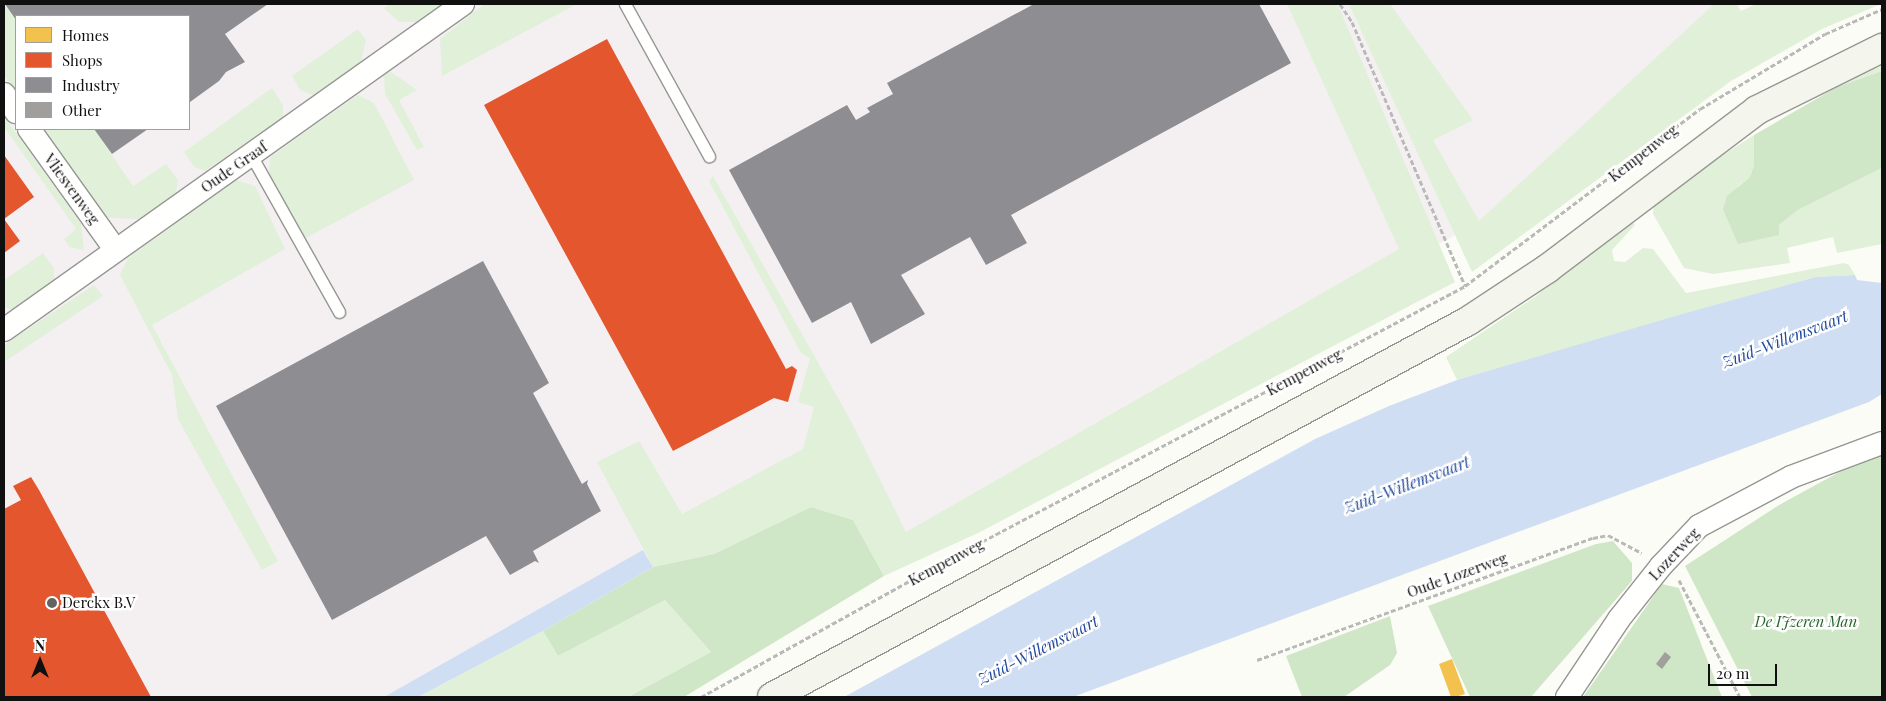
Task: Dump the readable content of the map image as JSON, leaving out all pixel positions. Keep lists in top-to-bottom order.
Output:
{
  "streets": {
    "street": ["Oude Graaf", "Vliesvenweg", "Lozerweg"],
    "path": ["Kempenweg", "Oude Lozerweg"]
  },
  "crossings": [
    ["Oude Graaf", "Vliesvenweg"],
    ["Lozerweg", "Oude Lozerweg"]
  ],
  "water": ["Zuid-Willemsvaart"],
  "parks": ["De IJzeren Man"],
  "places": ["Derckx B.V"],
  "legend": [
    "Homes",
    "Shops",
    "Industry",
    "Other"
  ],
  "scale_bar": "20 m",
  "north": "top"
}
